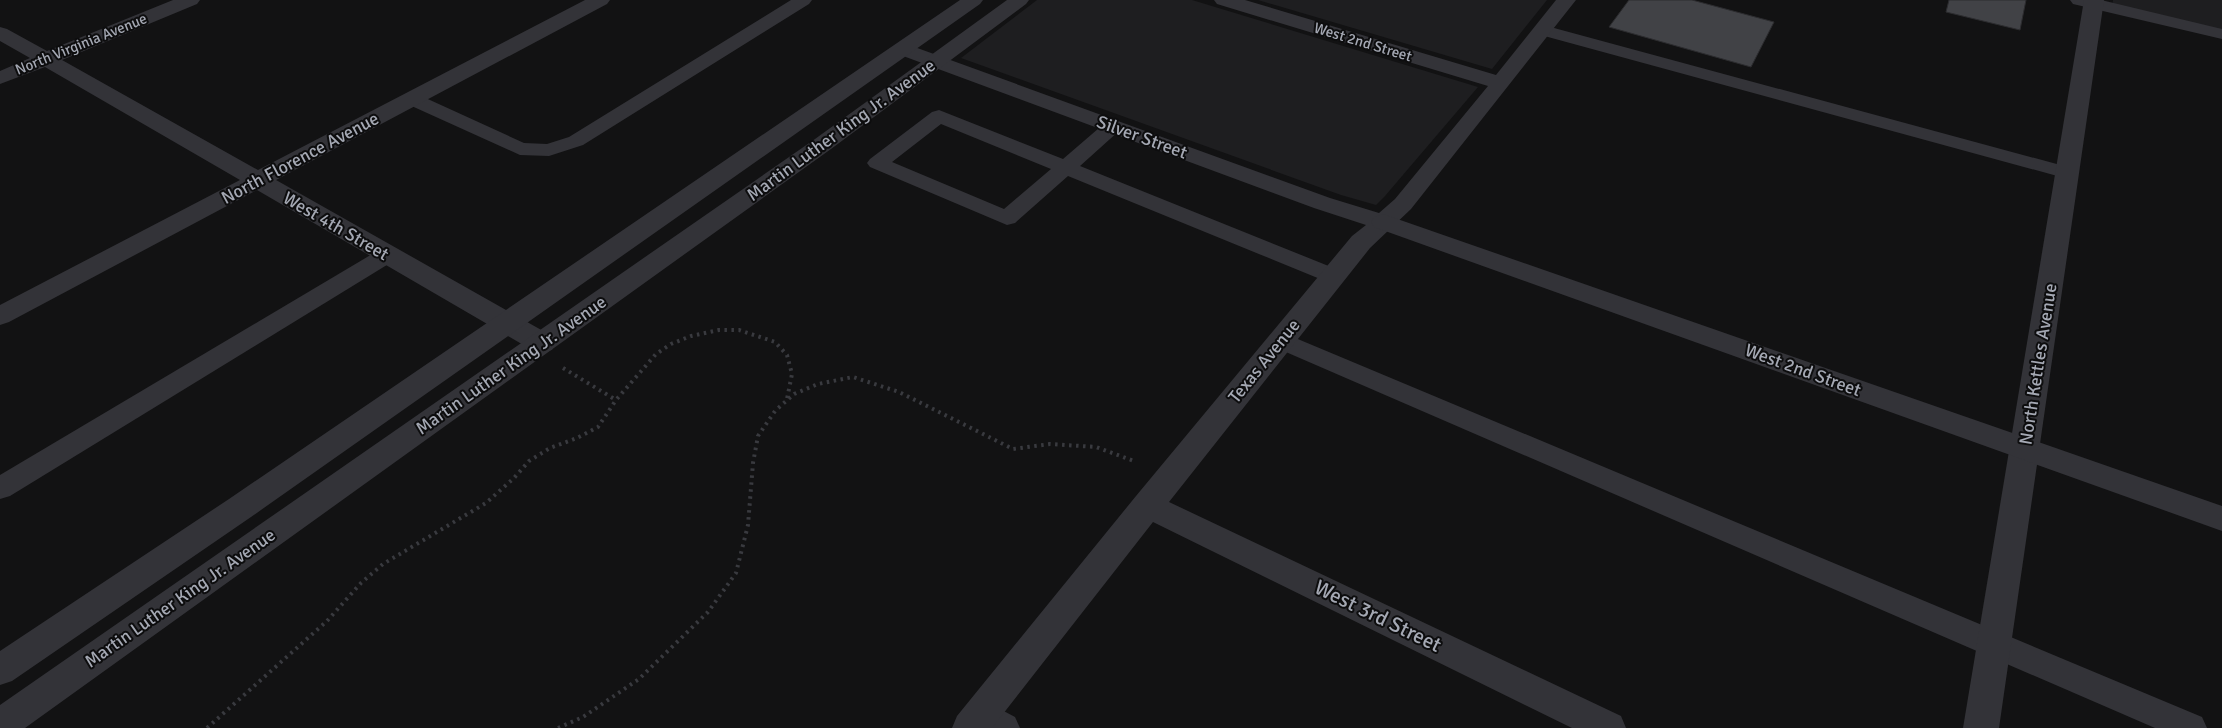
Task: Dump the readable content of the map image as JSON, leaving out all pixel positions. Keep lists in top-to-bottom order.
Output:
{
  "streets": {
    "street": [
      "West 2nd Street",
      "North Virginia Avenue",
      "Martin Luther King Jr. Avenue",
      "Silver Street",
      "North Florence Avenue",
      "West 4th Street",
      "Texas Avenue",
      "North Kettles Avenue",
      "West 3rd Street"
    ]
  },
  "crossings": [
    ["West 2nd Street", "Silver Street"],
    ["West 2nd Street", "Texas Avenue"],
    ["West 2nd Street", "North Kettles Avenue"],
    ["North Virginia Avenue", "West 4th Street"],
    ["Martin Luther King Jr. Avenue", "Silver Street"],
    ["Martin Luther King Jr. Avenue", "West 4th Street"],
    ["Silver Street", "Texas Avenue"],
    ["North Florence Avenue", "West 4th Street"],
    ["Texas Avenue", "West 3rd Street"]
  ]
}
